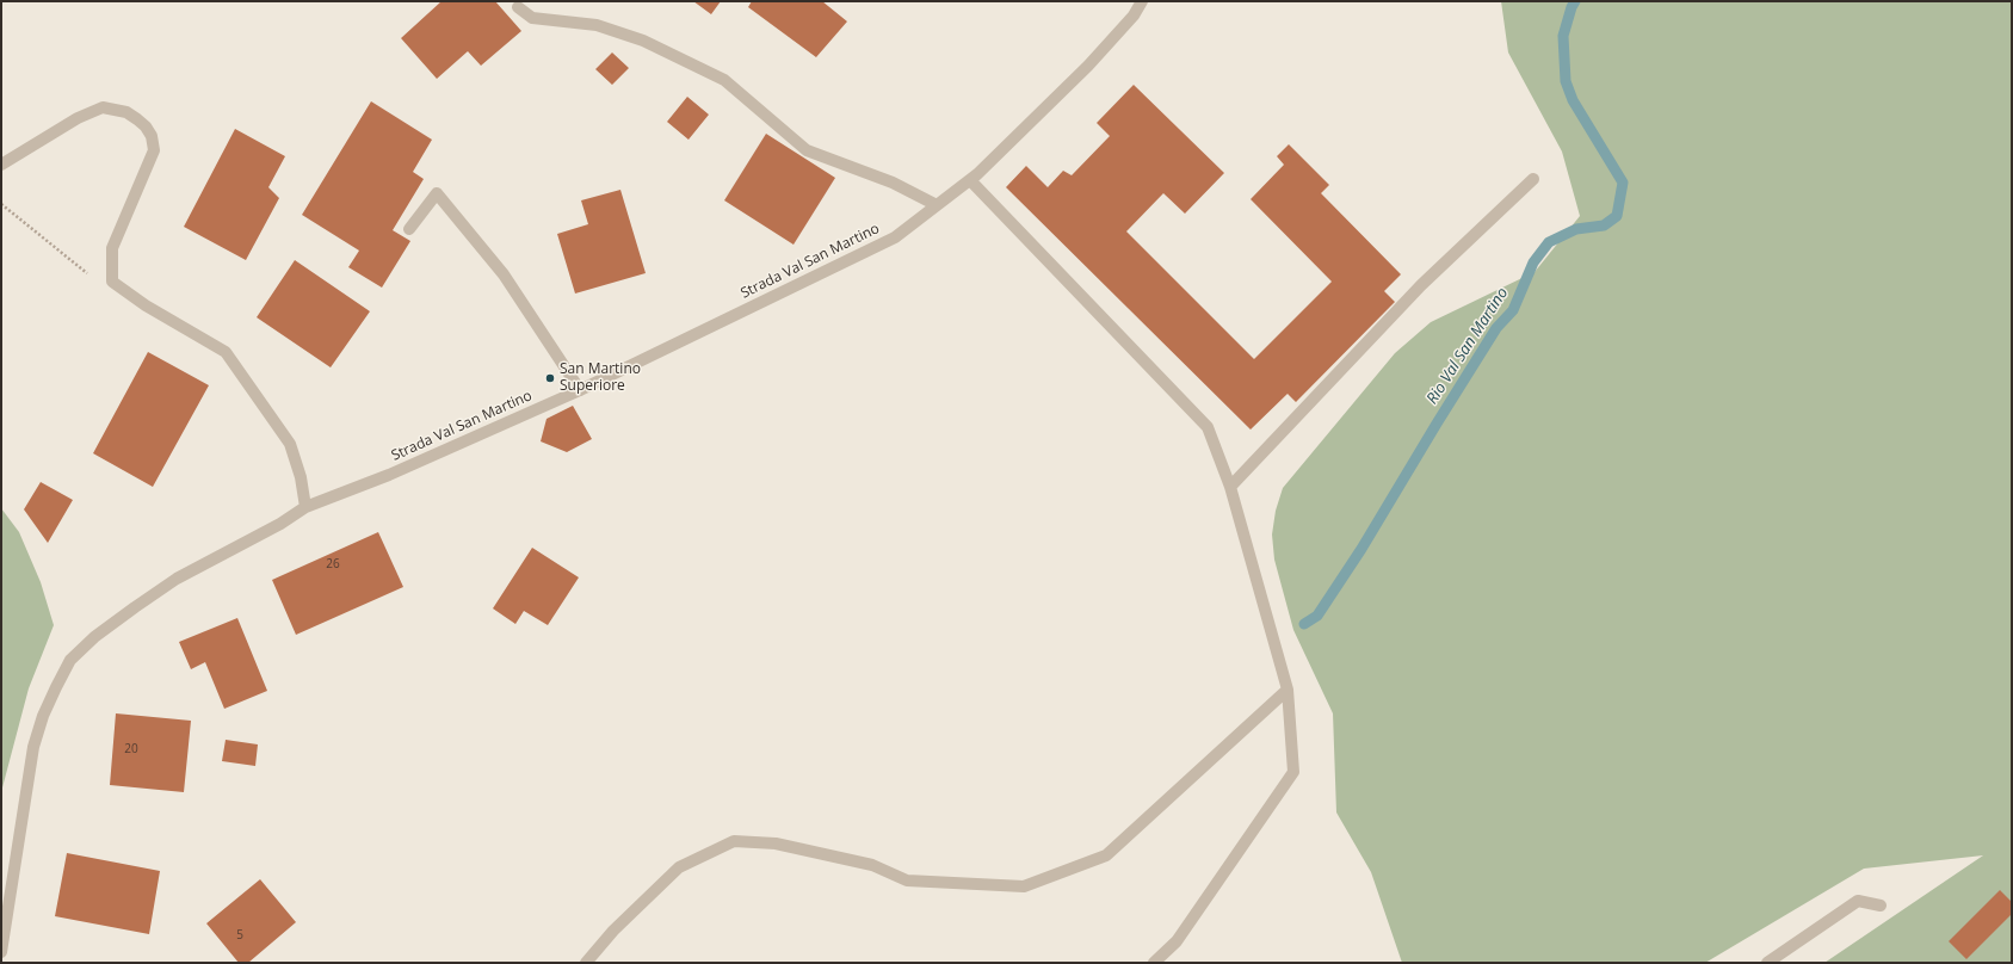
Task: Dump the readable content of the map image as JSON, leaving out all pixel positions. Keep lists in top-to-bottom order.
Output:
{
  "streets": {
    "street": ["Strada Val San Martino"]
  },
  "water": ["Rio Val San Martino"],
  "places": ["San Martino Superiore"],
  "house_numbers": ["26", "20", "5"]
}
